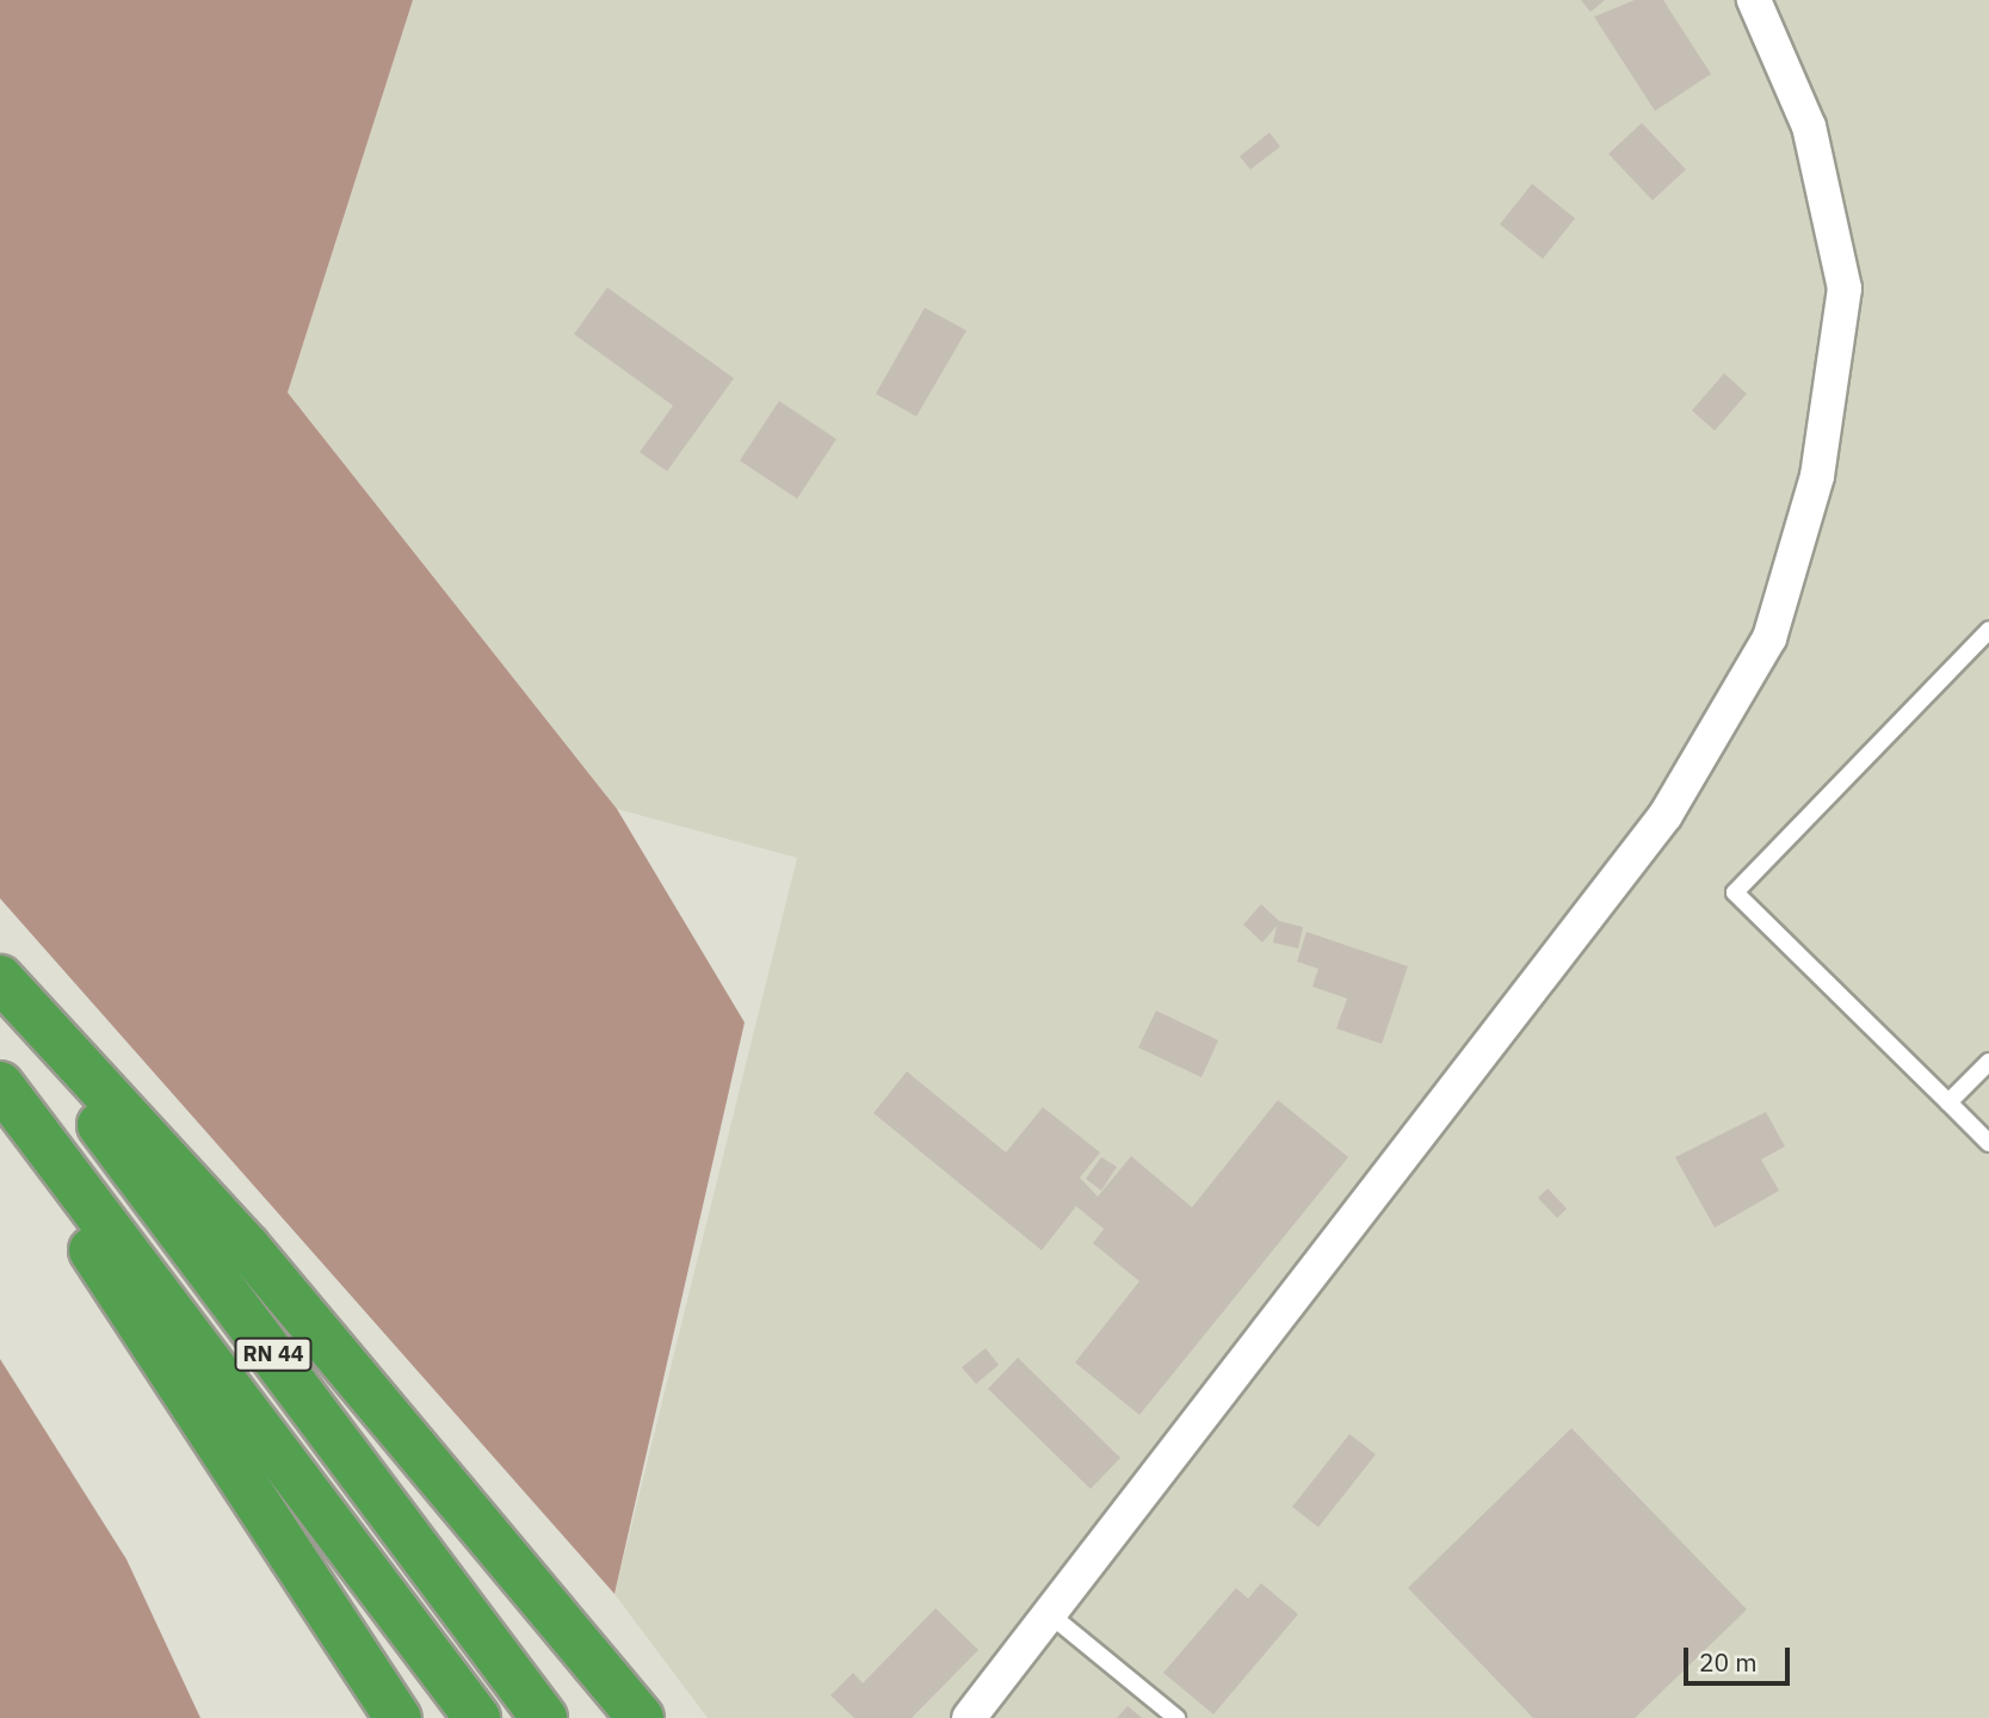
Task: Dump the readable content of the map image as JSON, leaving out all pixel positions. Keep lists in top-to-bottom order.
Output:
{
  "streets": {
    "highway": ["RN 44"]
  },
  "scale_bar": "20 m"
}
